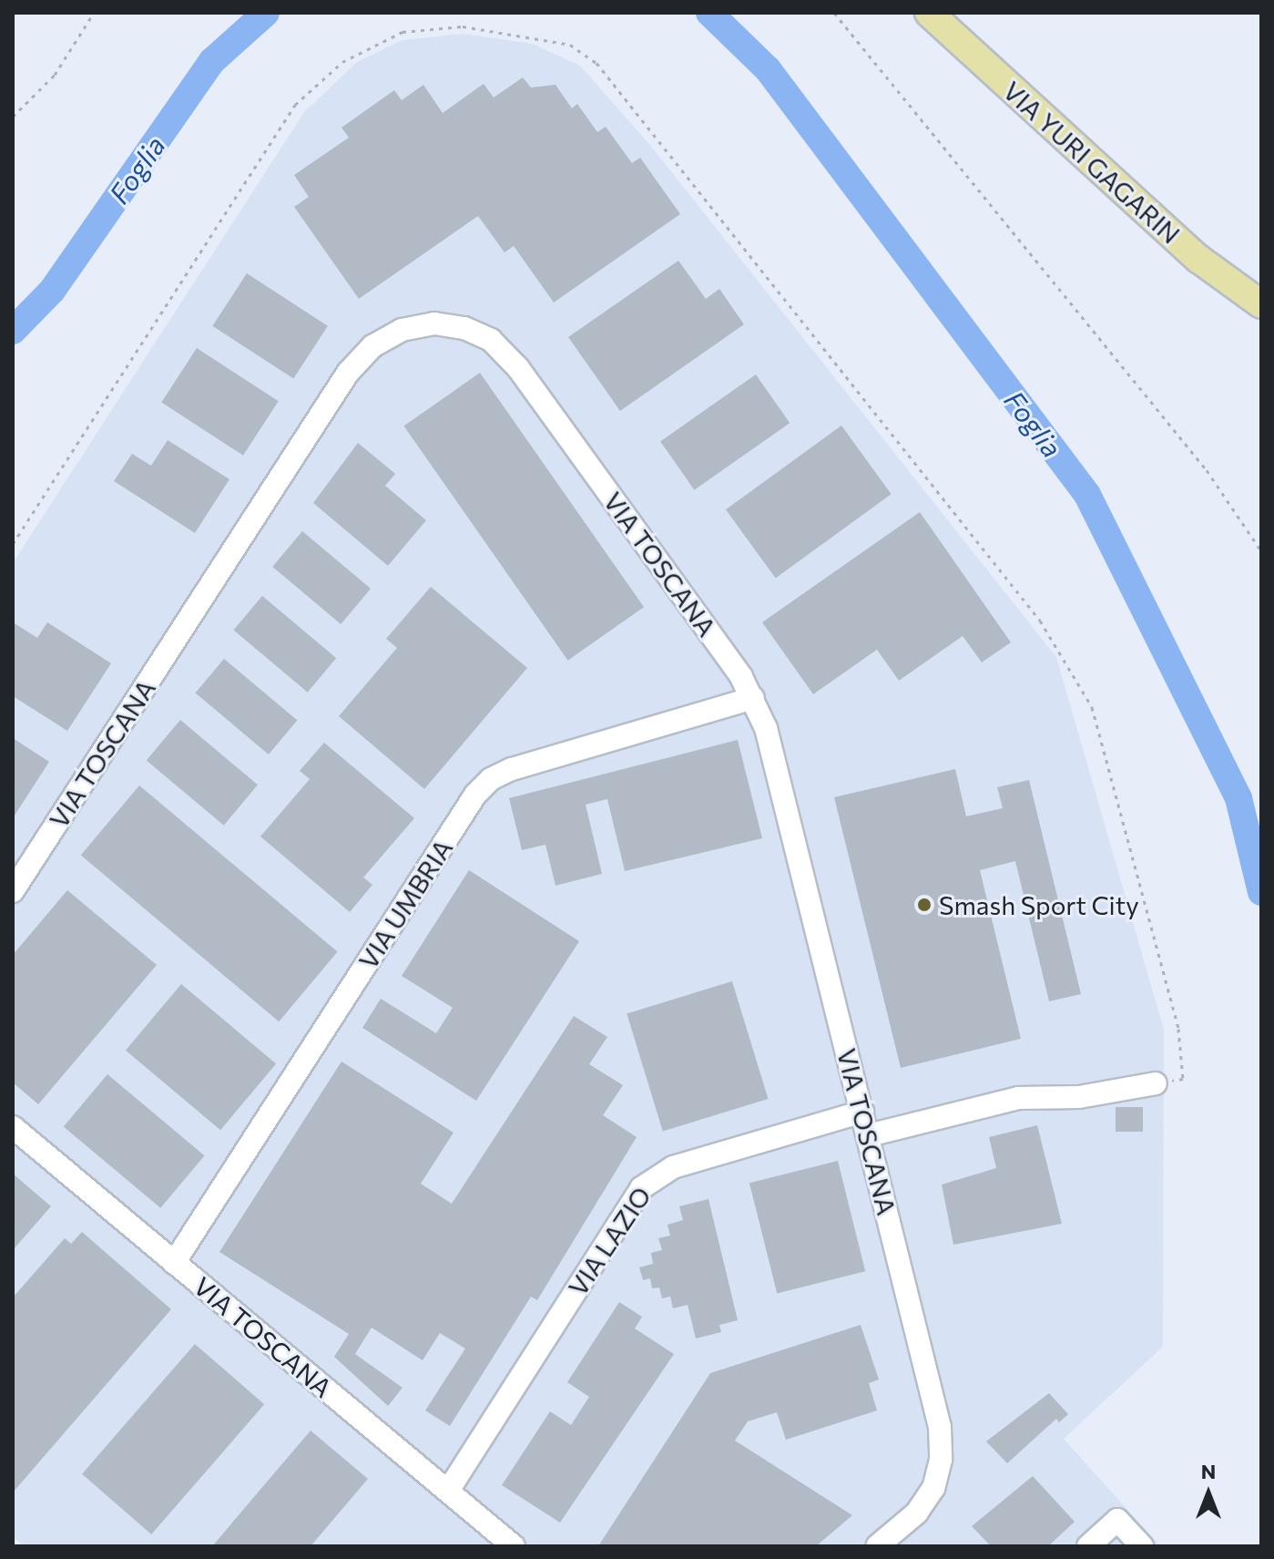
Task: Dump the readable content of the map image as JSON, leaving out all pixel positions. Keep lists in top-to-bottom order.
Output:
{
  "streets": {
    "main road": ["VIA YURI GAGARIN"],
    "street": ["VIA TOSCANA", "VIA UMBRIA", "VIA LAZIO"]
  },
  "crossings": [
    ["VIA TOSCANA", "VIA UMBRIA"],
    ["VIA TOSCANA", "VIA LAZIO"]
  ],
  "water": ["Foglia"],
  "places": ["Smash Sport City"],
  "north": "top"
}
